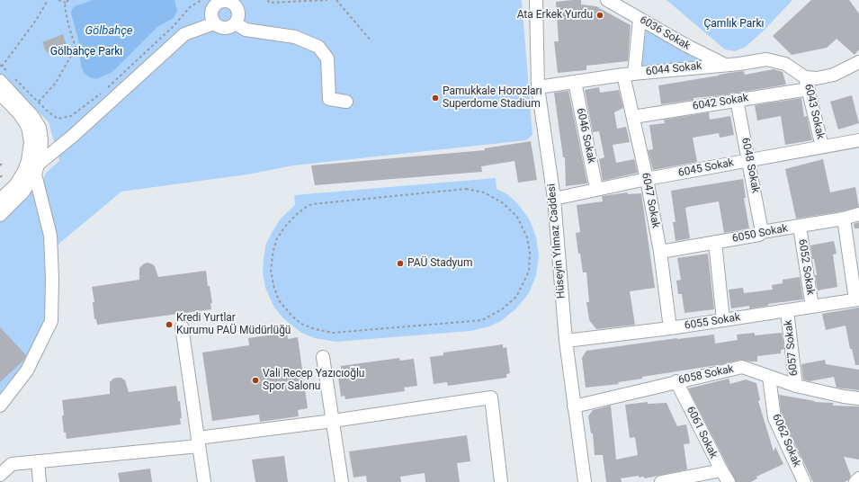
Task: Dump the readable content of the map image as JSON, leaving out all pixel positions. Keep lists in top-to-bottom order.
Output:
{
  "streets": {
    "street": [
      "6036 Sokak",
      "6044 Sokak",
      "6042 Sokak",
      "6043 Sokak",
      "6046 Sokak",
      "6048 Sokak",
      "6045 Sokak",
      "6047 Sokak",
      "6050 Sokak",
      "Hüseyin Yılmaz Caddesi",
      "6052 Sokak",
      "6055 Sokak",
      "6057 Sokak",
      "6058 Sokak",
      "6061 Sokak",
      "6062 Sokak"
    ]
  },
  "crossings": [
    ["6036 Sokak", "6044 Sokak"],
    ["6036 Sokak", "6047 Sokak"],
    ["6044 Sokak", "6043 Sokak"],
    ["6044 Sokak", "6046 Sokak"],
    ["6044 Sokak", "6047 Sokak"],
    ["6044 Sokak", "Hüseyin Yılmaz Caddesi"],
    ["6042 Sokak", "6043 Sokak"],
    ["6042 Sokak", "6048 Sokak"],
    ["6042 Sokak", "6047 Sokak"],
    ["6043 Sokak", "6045 Sokak"],
    ["6046 Sokak", "6045 Sokak"],
    ["6048 Sokak", "6045 Sokak"],
    ["6048 Sokak", "6050 Sokak"],
    ["6045 Sokak", "6047 Sokak"],
    ["6045 Sokak", "Hüseyin Yılmaz Caddesi"],
    ["6047 Sokak", "6050 Sokak"],
    ["6047 Sokak", "6055 Sokak"],
    ["6050 Sokak", "6052 Sokak"],
    ["Hüseyin Yılmaz Caddesi", "6055 Sokak"],
    ["Hüseyin Yılmaz Caddesi", "6058 Sokak"],
    ["6052 Sokak", "6055 Sokak"],
    ["6055 Sokak", "6057 Sokak"],
    ["6057 Sokak", "6058 Sokak"],
    ["6058 Sokak", "6061 Sokak"],
    ["6058 Sokak", "6062 Sokak"]
  ],
  "water": ["Gölbahçe"],
  "parks": ["Çamlık Parkı", "Gölbahçe Parkı"],
  "places": [
    "Ata Erkek Yurdu",
    "Pamukkale Horozları Superdome Stadium",
    "PAÜ Stadyum",
    "Kredi Yurtlar Kurumu PAÜ Müdürlüğü",
    "Vali Recep Yazıcıoğlu Spor Salonu"
  ]
}
